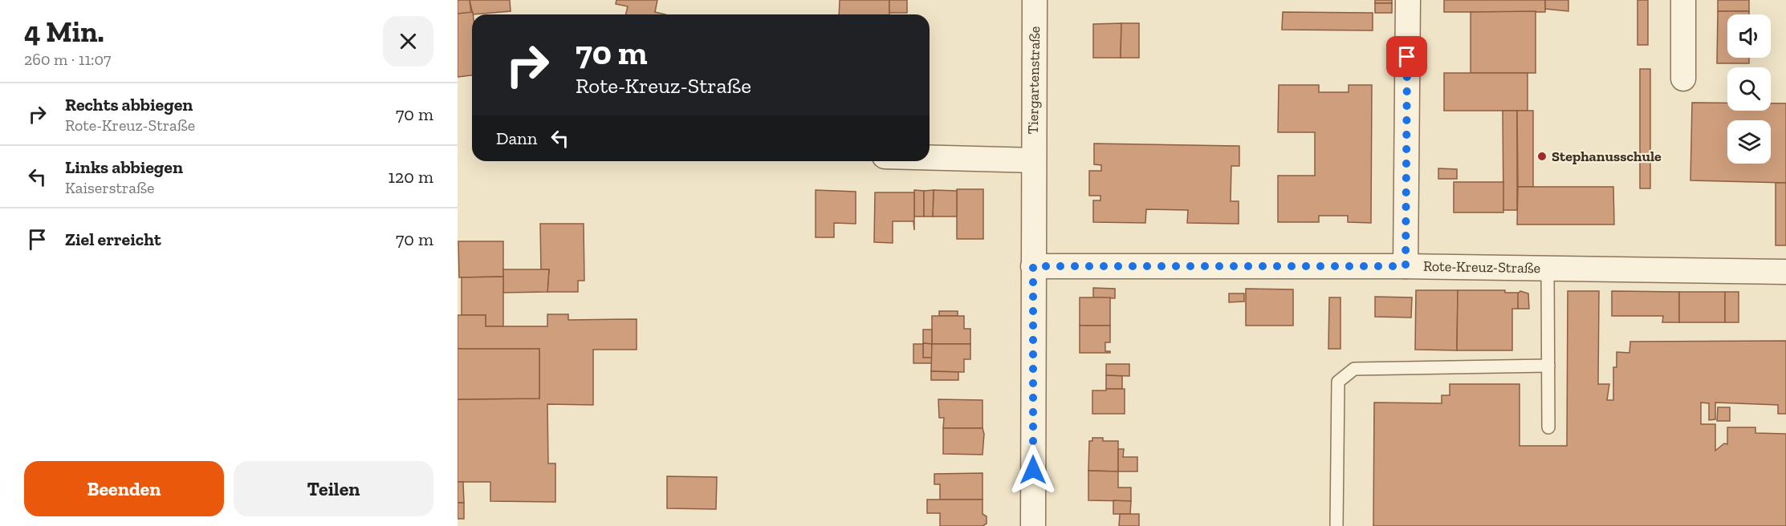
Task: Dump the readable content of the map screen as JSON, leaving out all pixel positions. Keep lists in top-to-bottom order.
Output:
{
  "streets": {
    "street": ["Tiergartenstraße", "Rote-Kreuz-Straße"]
  },
  "crossings": [
    ["Tiergartenstraße", "Rote-Kreuz-Straße"]
  ],
  "places": ["Stephanusschule"],
  "page": {
    "heading": ["4 Min.", "260 m · 11:07"],
    "turn": ["70 m", "Rote-Kreuz-Straße"],
    "list": [
      {
        "name": "Rechts abbiegen",
        "note": "Rote-Kreuz-Straße",
        "value": "70 m"
      },
      {
        "name": "Links abbiegen",
        "note": "Kaiserstraße",
        "value": "120 m"
      },
      {
        "name": "Ziel erreicht",
        "value": "70 m"
      }
    ],
    "then": "Dann",
    "buttons": ["Beenden", "Teilen"]
  }
}
